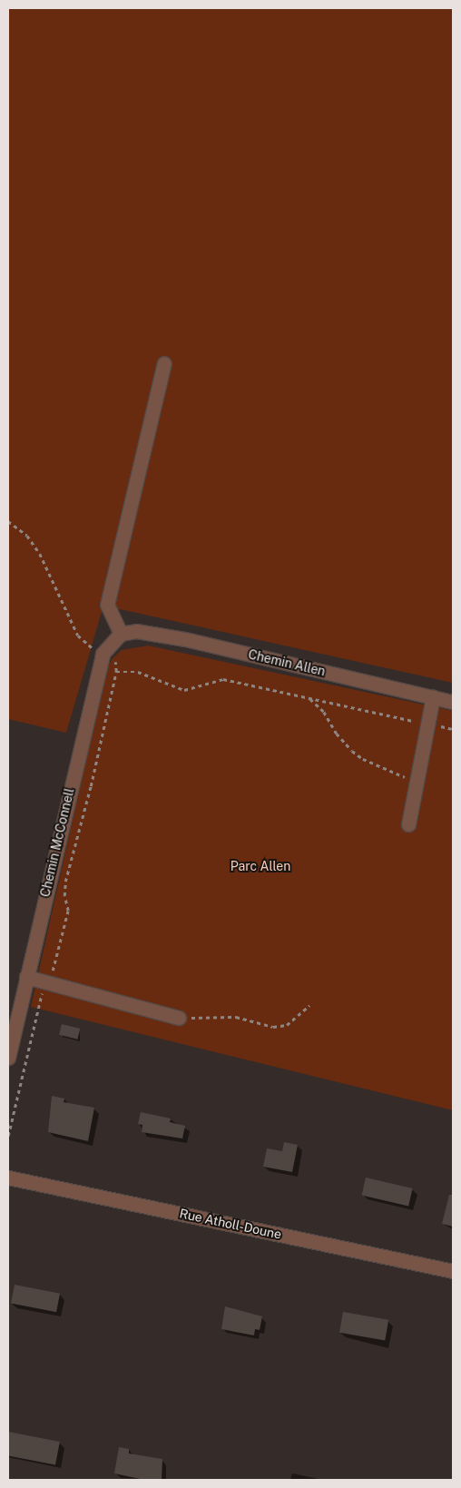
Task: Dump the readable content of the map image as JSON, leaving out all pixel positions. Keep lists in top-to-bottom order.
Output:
{
  "streets": {
    "street": ["Chemin Allen", "Chemin McConnell", "Rue Atholl-Doune"]
  },
  "crossings": [
    ["Chemin Allen", "Chemin McConnell"]
  ],
  "parks": ["Parc Allen"]
}
